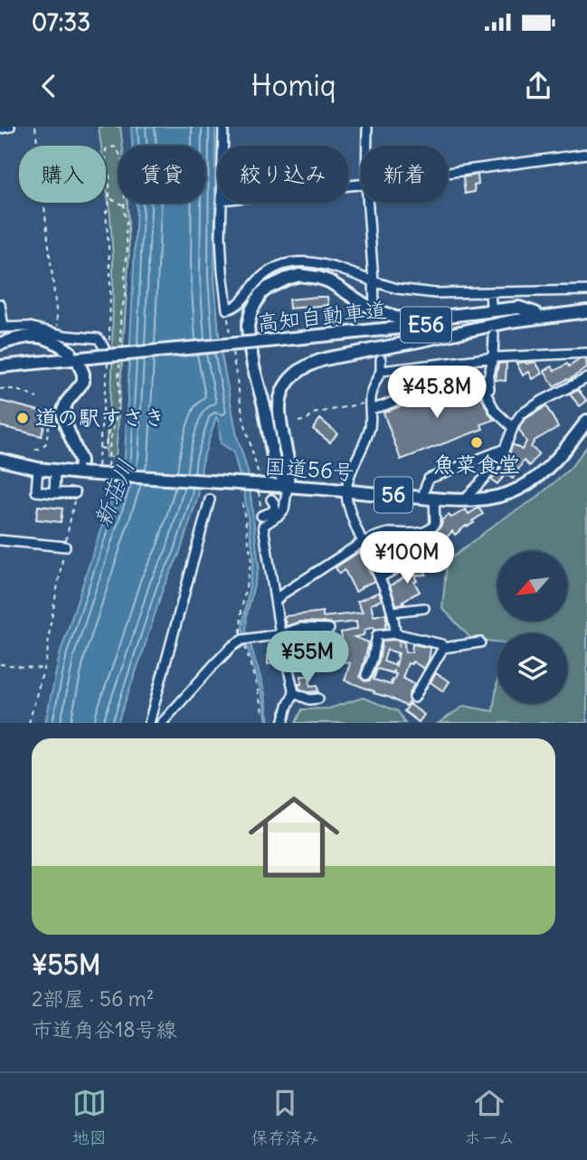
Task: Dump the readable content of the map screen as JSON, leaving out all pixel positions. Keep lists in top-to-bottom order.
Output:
{
  "streets": {
    "highway": [
      "高知自動車道",
      "E56",
      "国道56号",
      "56"
    ]
  },
  "crossings": [
    ["高知自動車道", "E56"]
  ],
  "water": ["新荘川"],
  "places": ["道の駅すさき", "魚菜食堂"],
  "north": "bottom left",
  "page": {
    "status": "07:33",
    "header": "Homiq",
    "chip": [
      "購入",
      "賃貸",
      "絞り込み",
      "新着"
    ],
    "price": ["¥45.8M", "¥100M", "¥55M"],
    "list": [
      {
        "name": "¥55M",
        "note": "2部屋 · 56 m² · 市道角谷18号線"
      }
    ],
    "tabs": ["地図", "保存済み", "ホーム"]
  }
}
